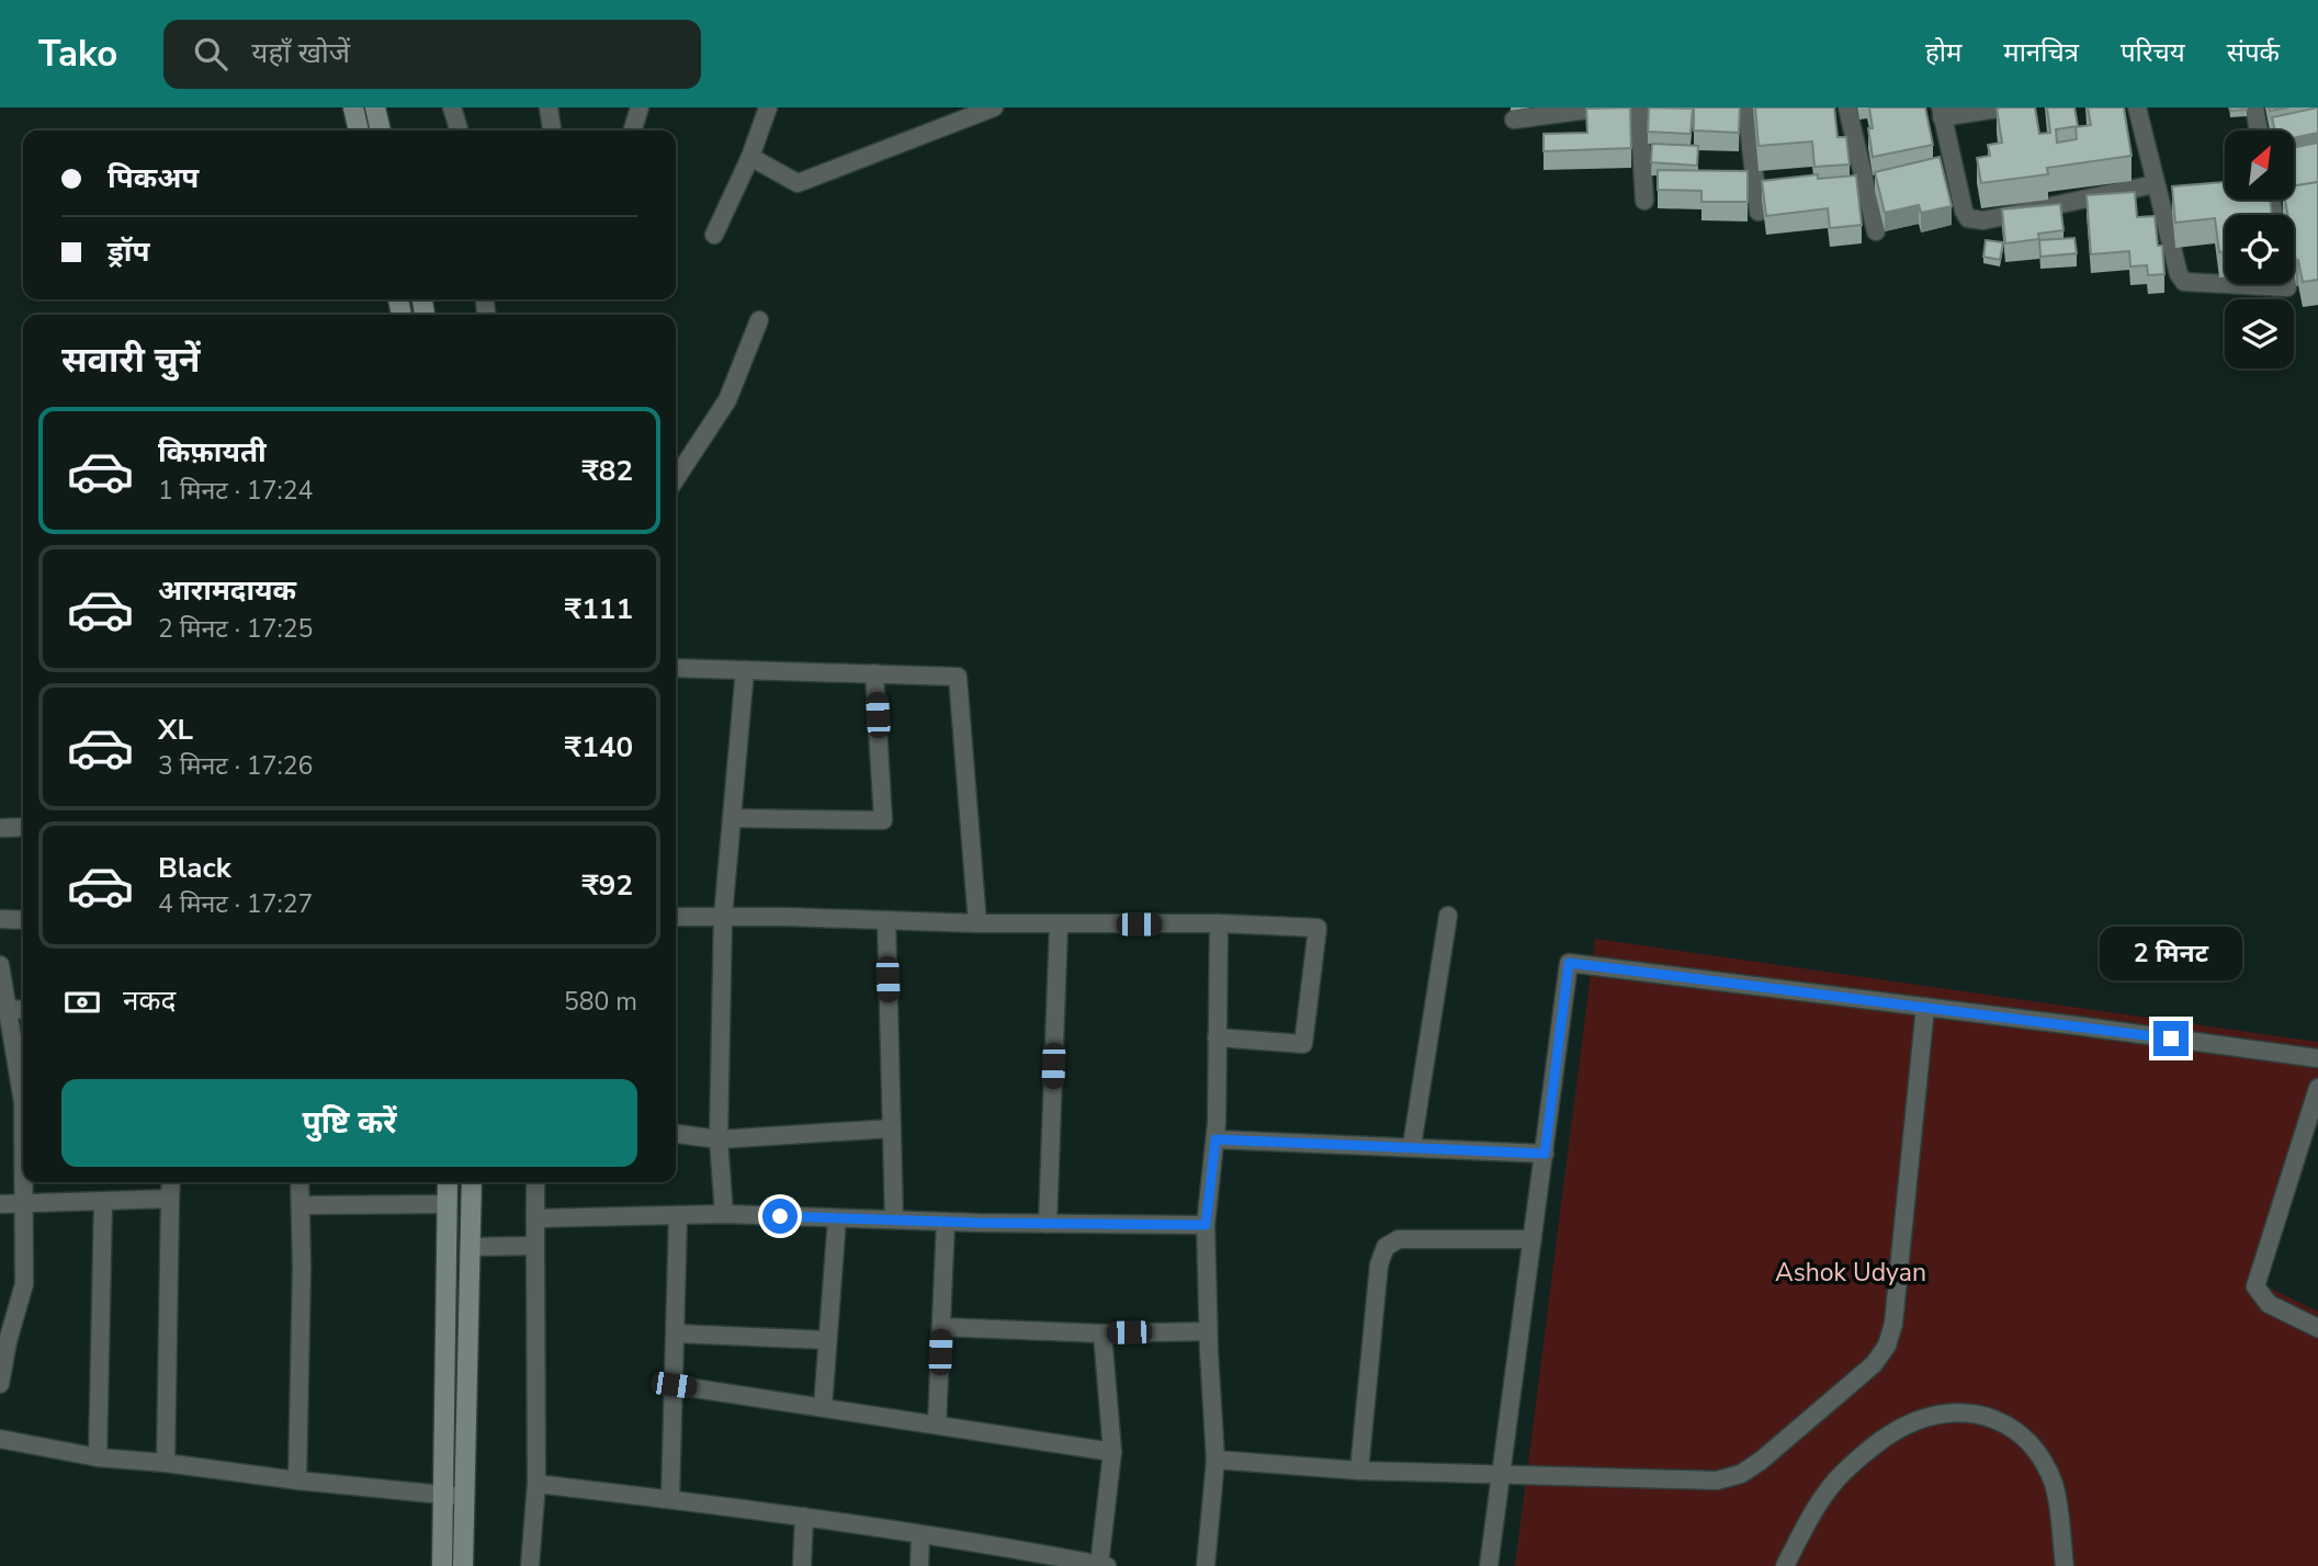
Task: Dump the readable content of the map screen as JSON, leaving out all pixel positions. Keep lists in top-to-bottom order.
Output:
{
  "parks": ["Ashok Udyan"],
  "north": "top right",
  "page": {
    "header": "Tako",
    "search": "यहाँ खोजें",
    "nav": [
      "होम",
      "मानचित्र",
      "परिचय",
      "संपर्क"
    ],
    "banner": ["पिकअप", "ड्रॉप"],
    "heading": "सवारी चुनें",
    "list": [
      {
        "name": "किफ़ायती",
        "note": "1 मिनट · 17:24",
        "value": "₹82"
      },
      {
        "name": "आरामदायक",
        "note": "2 मिनट · 17:25",
        "value": "₹111"
      },
      {
        "name": "XL",
        "note": "3 मिनट · 17:26",
        "value": "₹140"
      },
      {
        "name": "Black",
        "note": "4 मिनट · 17:27",
        "value": "₹92"
      }
    ],
    "bubble": "2 मिनट",
    "pay": ["नकद", "580 m"],
    "buttons": "पुष्टि करें"
  }
}
